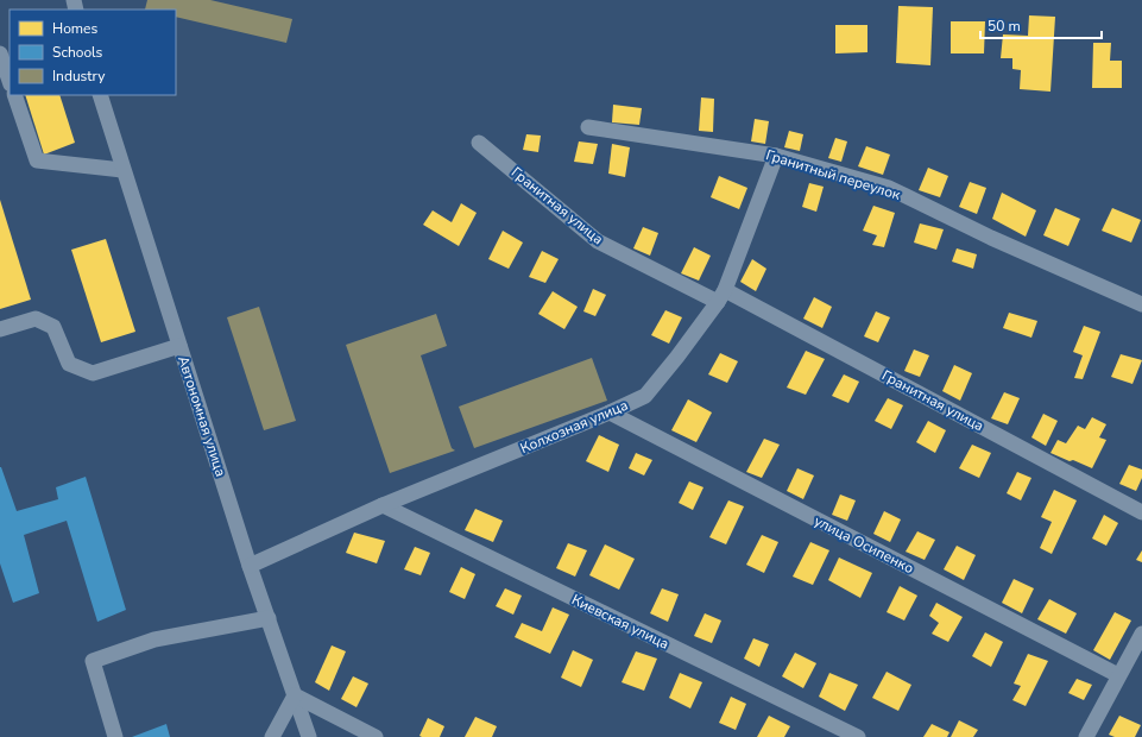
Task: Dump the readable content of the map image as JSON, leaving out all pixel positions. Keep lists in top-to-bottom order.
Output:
{
  "streets": {
    "street": [
      "Гранитный переулок",
      "Гранитная улица",
      "Автономная улица",
      "Колхозная улица",
      "улица Осипенко",
      "Киевская улица"
    ]
  },
  "crossings": [
    ["Гранитный переулок", "Колхозная улица"],
    ["Гранитная улица", "Колхозная улица"],
    ["Автономная улица", "Колхозная улица"],
    ["Колхозная улица", "улица Осипенко"],
    ["Колхозная улица", "Киевская улица"]
  ],
  "legend": ["Homes", "Schools", "Industry"],
  "scale_bar": "50 m"
}
